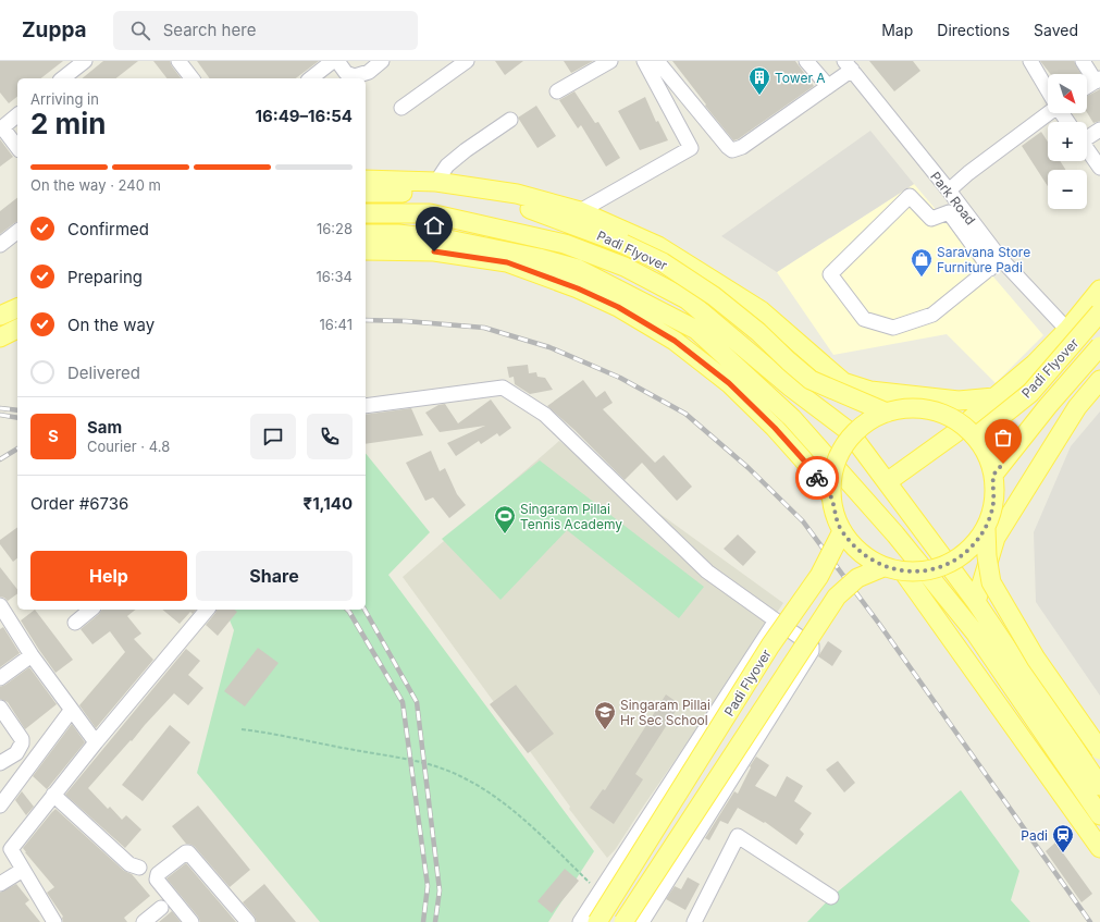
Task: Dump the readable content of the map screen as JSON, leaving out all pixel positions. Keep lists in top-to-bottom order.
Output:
{
  "streets": {
    "main road": ["Padi Flyover"],
    "street": ["Park Road"]
  },
  "places": {
    "building": ["Tower A"],
    "shop": ["Saravana Store Furniture Padi"],
    "sports": ["Singaram Pillai Tennis Academy"],
    "school or university": ["Singaram Pillai Hr Sec School"],
    "station": ["Padi"]
  },
  "north": "bottom right",
  "page": {
    "header": "Zuppa",
    "search": "Search here",
    "nav": ["Map", "Directions", "Saved"],
    "map_buttons": ["+", "−"],
    "heading": ["2 min", "Arriving in", "16:49–16:54"],
    "panel": [
      "Sam",
      "Courier · 4.8",
      "Order #6736",
      "₹1,140"
    ],
    "bar": "On the way · 240 m",
    "list": [
      ["Confirmed", "16:28"],
      ["Preparing", "16:34"],
      ["On the way", "16:41"],
      "Delivered"
    ],
    "round": "S",
    "buttons": ["Help", "Share"]
  }
}
